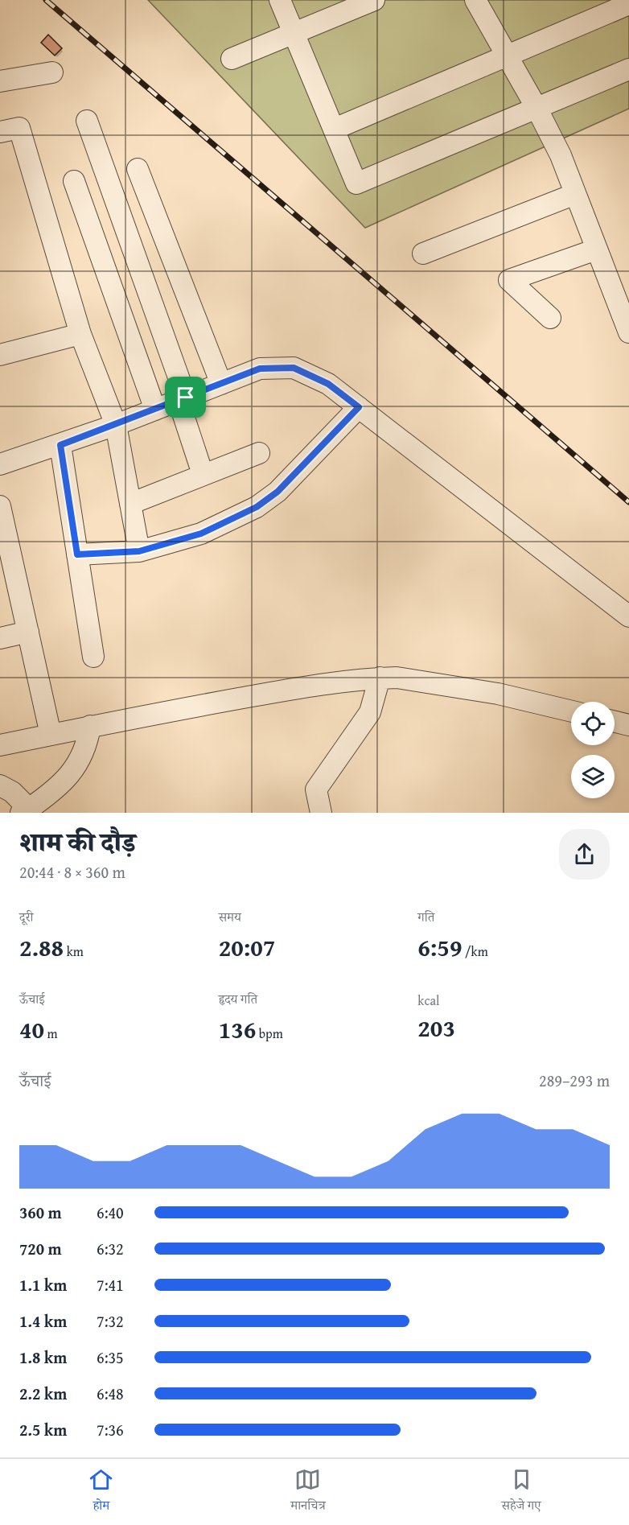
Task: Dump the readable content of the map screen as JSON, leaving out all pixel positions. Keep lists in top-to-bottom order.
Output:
{
  "page": {
    "heading": ["शाम की दौड़", "20:44 · 8 × 360 m"],
    "stats": [
      ["दूरी", "2.88 km"],
      ["समय", "20:07"],
      ["गति", "6:59 /km"],
      ["ऊँचाई", "40 m"],
      ["हृदय गति", "136 bpm"],
      ["kcal", "203"]
    ],
    "chart": ["ऊँचाई", "289–293 m"],
    "list": [
      {
        "name": "360 m",
        "note": "6:40"
      },
      {
        "name": "720 m",
        "note": "6:32"
      },
      {
        "name": "1.1 km",
        "note": "7:41"
      },
      {
        "name": "1.4 km",
        "note": "7:32"
      },
      {
        "name": "1.8 km",
        "note": "6:35"
      },
      {
        "name": "2.2 km",
        "note": "6:48"
      },
      {
        "name": "2.5 km",
        "note": "7:36"
      }
    ],
    "tabs": ["होम", "मानचित्र", "सहेजे गए"]
  }
}
